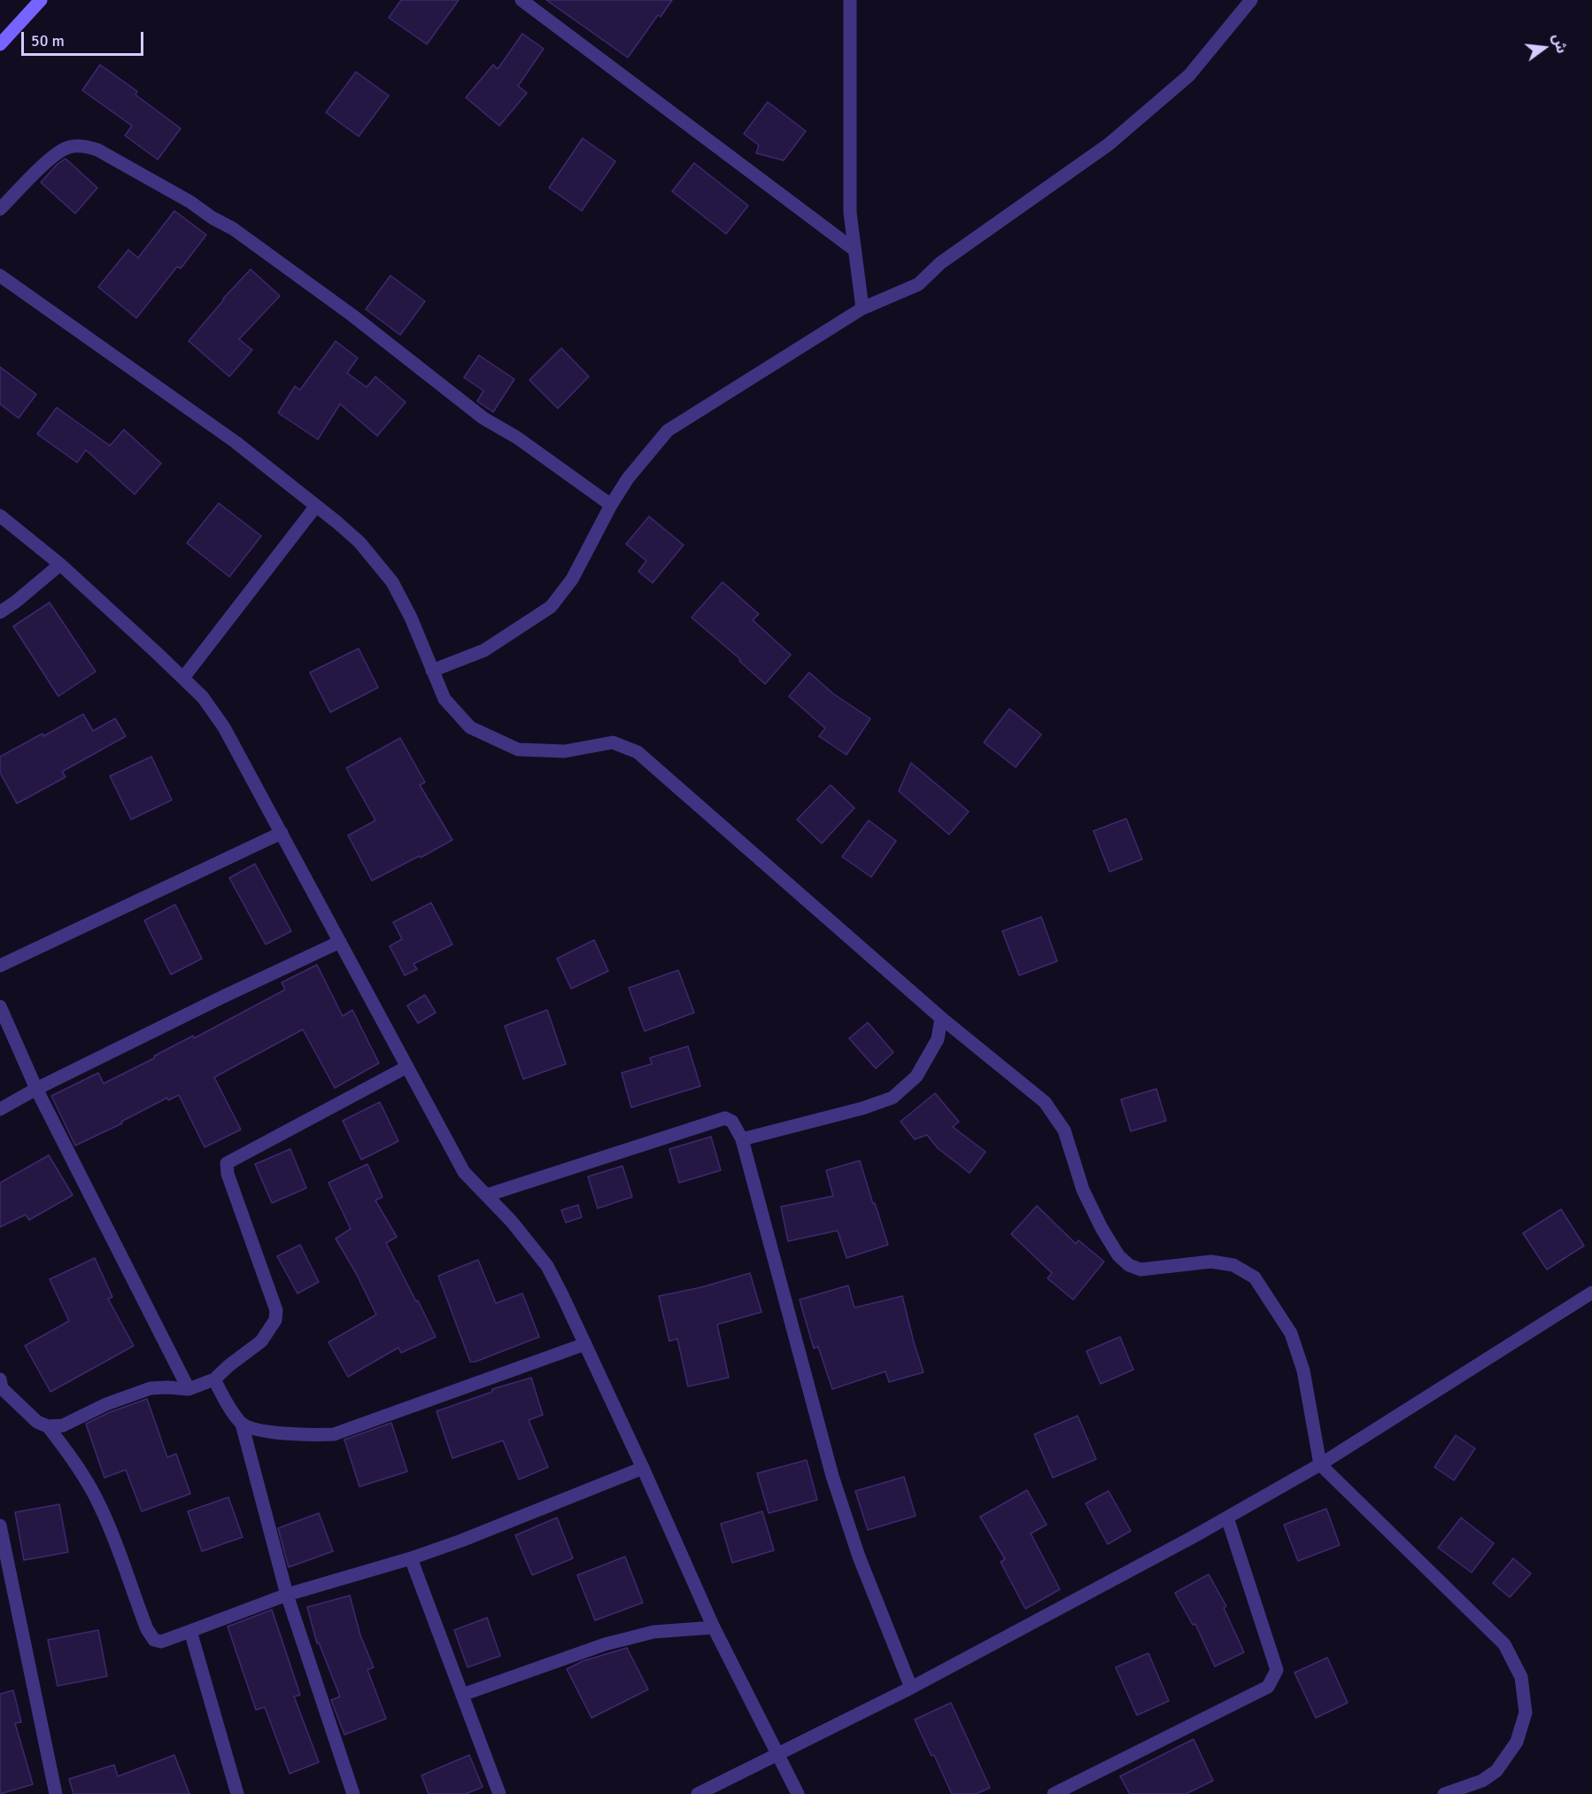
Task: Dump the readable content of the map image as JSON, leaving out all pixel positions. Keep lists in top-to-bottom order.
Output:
{
  "scale_bar": "50 m",
  "north": "right"
}
